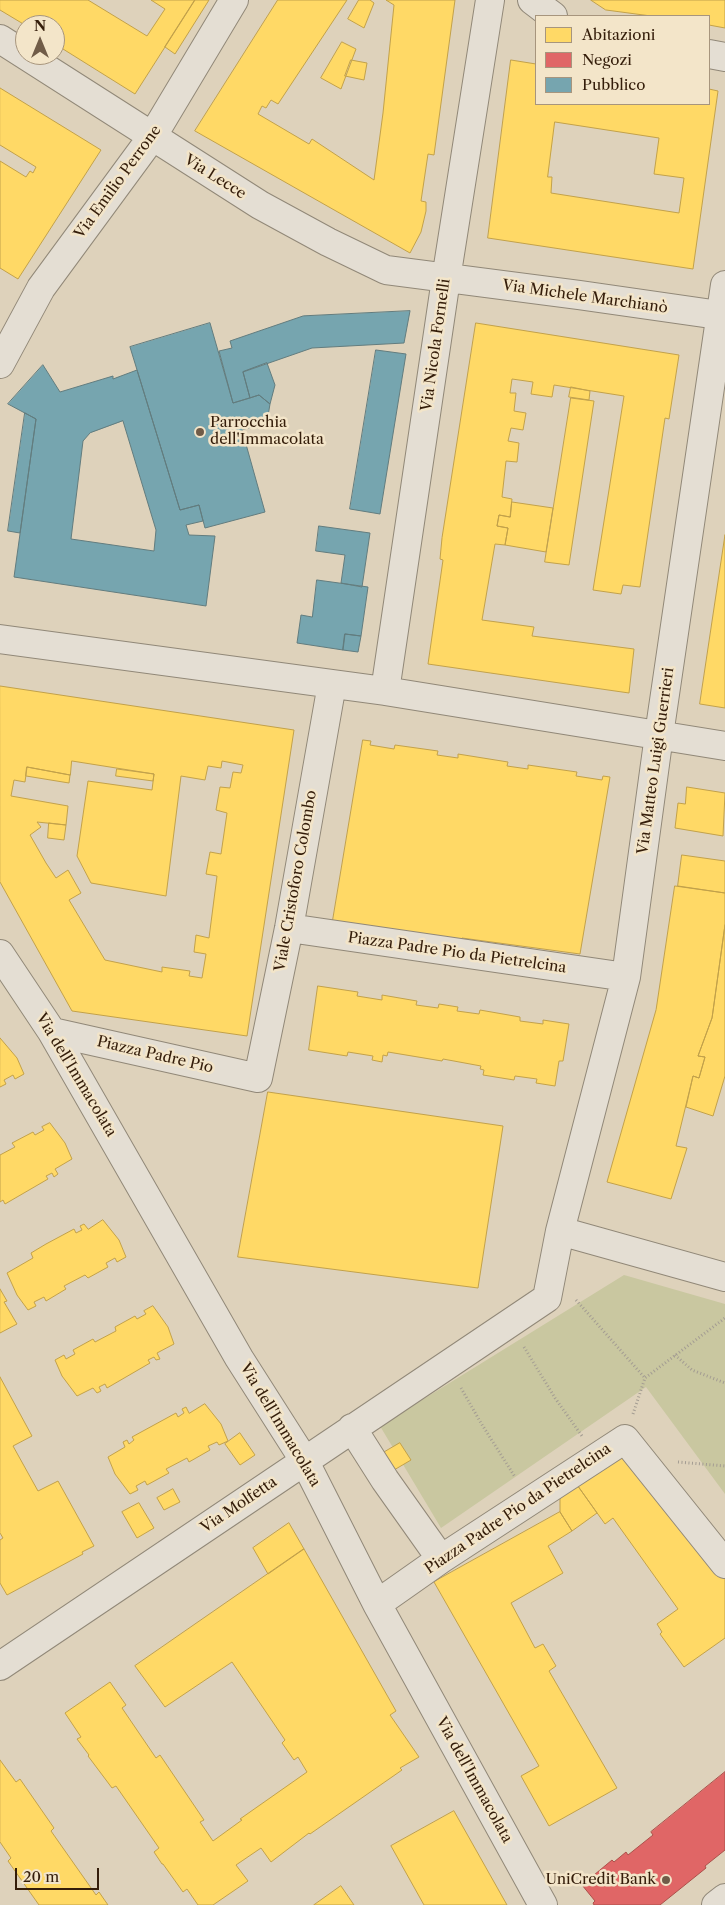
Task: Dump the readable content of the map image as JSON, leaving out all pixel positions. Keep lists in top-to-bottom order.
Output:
{
  "streets": {
    "street": [
      "Via Lecce",
      "Via Emilio Perrone",
      "Via Michele Marchianò",
      "Via Nicola Fornelli",
      "Via Matteo Luigi Guerrieri",
      "Viale Cristoforo Colombo",
      "Piazza Padre Pio da Pietrelcina",
      "Piazza Padre Pio",
      "Via dell'Immacolata",
      "Via Molfetta"
    ]
  },
  "crossings": [
    ["Via Lecce", "Via Emilio Perrone"],
    ["Via Lecce", "Via Michele Marchianò"],
    ["Via Lecce", "Via Nicola Fornelli"],
    ["Via Michele Marchianò", "Via Nicola Fornelli"],
    ["Via Michele Marchianò", "Via Matteo Luigi Guerrieri"],
    ["Via Matteo Luigi Guerrieri", "Piazza Padre Pio da Pietrelcina"],
    ["Via Matteo Luigi Guerrieri", "Via Molfetta"],
    ["Viale Cristoforo Colombo", "Piazza Padre Pio da Pietrelcina"],
    ["Viale Cristoforo Colombo", "Piazza Padre Pio"],
    ["Piazza Padre Pio da Pietrelcina", "Via dell'Immacolata"],
    ["Piazza Padre Pio", "Via dell'Immacolata"],
    ["Via dell'Immacolata", "Via Molfetta"]
  ],
  "places": ["Parrocchia dell'Immacolata", "UniCredit Bank"],
  "legend": ["Abitazioni", "Negozi", "Pubblico"],
  "scale_bar": "20 m",
  "north": "top"
}
